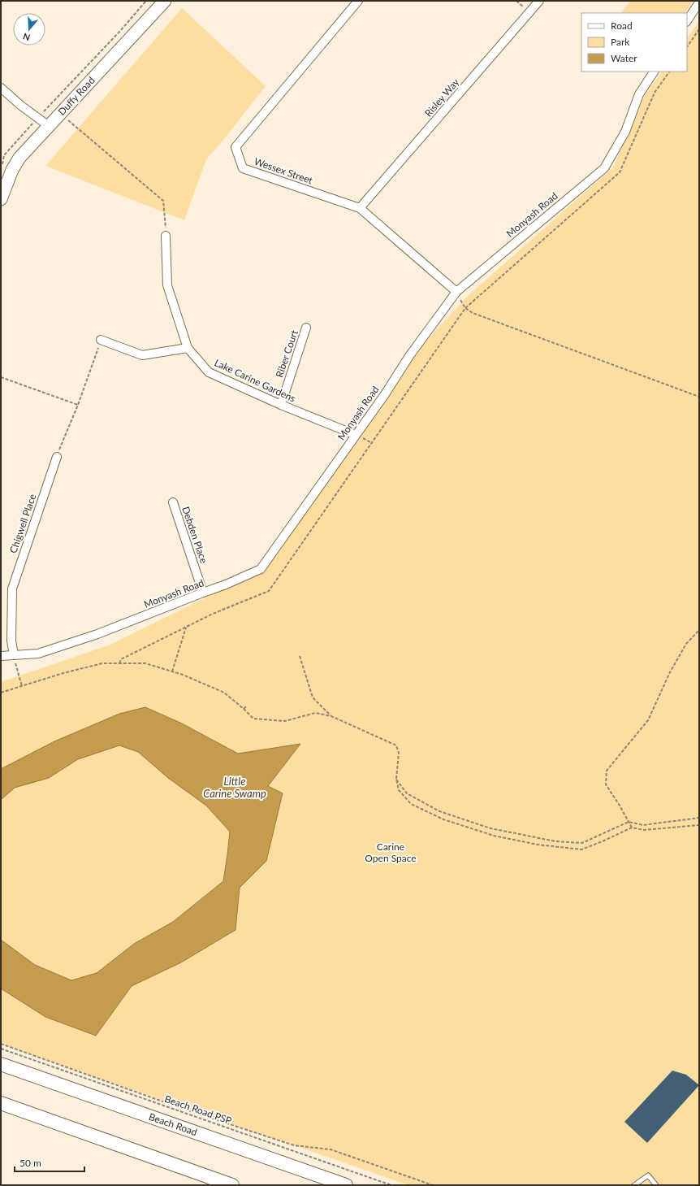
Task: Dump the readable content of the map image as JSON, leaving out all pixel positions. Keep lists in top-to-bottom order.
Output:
{
  "streets": {
    "main road": ["Duffy Road", "Beach Road"],
    "street": [
      "Risley Way",
      "Wessex Street",
      "Monyash Road",
      "Riber Court",
      "Lake Carine Gardens",
      "Chigwell Place",
      "Debden Place"
    ],
    "path": ["Beach Road PSP"]
  },
  "crossings": [
    ["Risley Way", "Wessex Street"],
    ["Wessex Street", "Monyash Road"],
    ["Monyash Road", "Lake Carine Gardens"],
    ["Monyash Road", "Chigwell Place"],
    ["Monyash Road", "Debden Place"],
    ["Riber Court", "Lake Carine Gardens"]
  ],
  "water": ["Little Carine Swamp"],
  "parks": ["Carine Open Space"],
  "legend": ["Road", "Park", "Water"],
  "scale_bar": "50 m",
  "north": "bottom"
}
